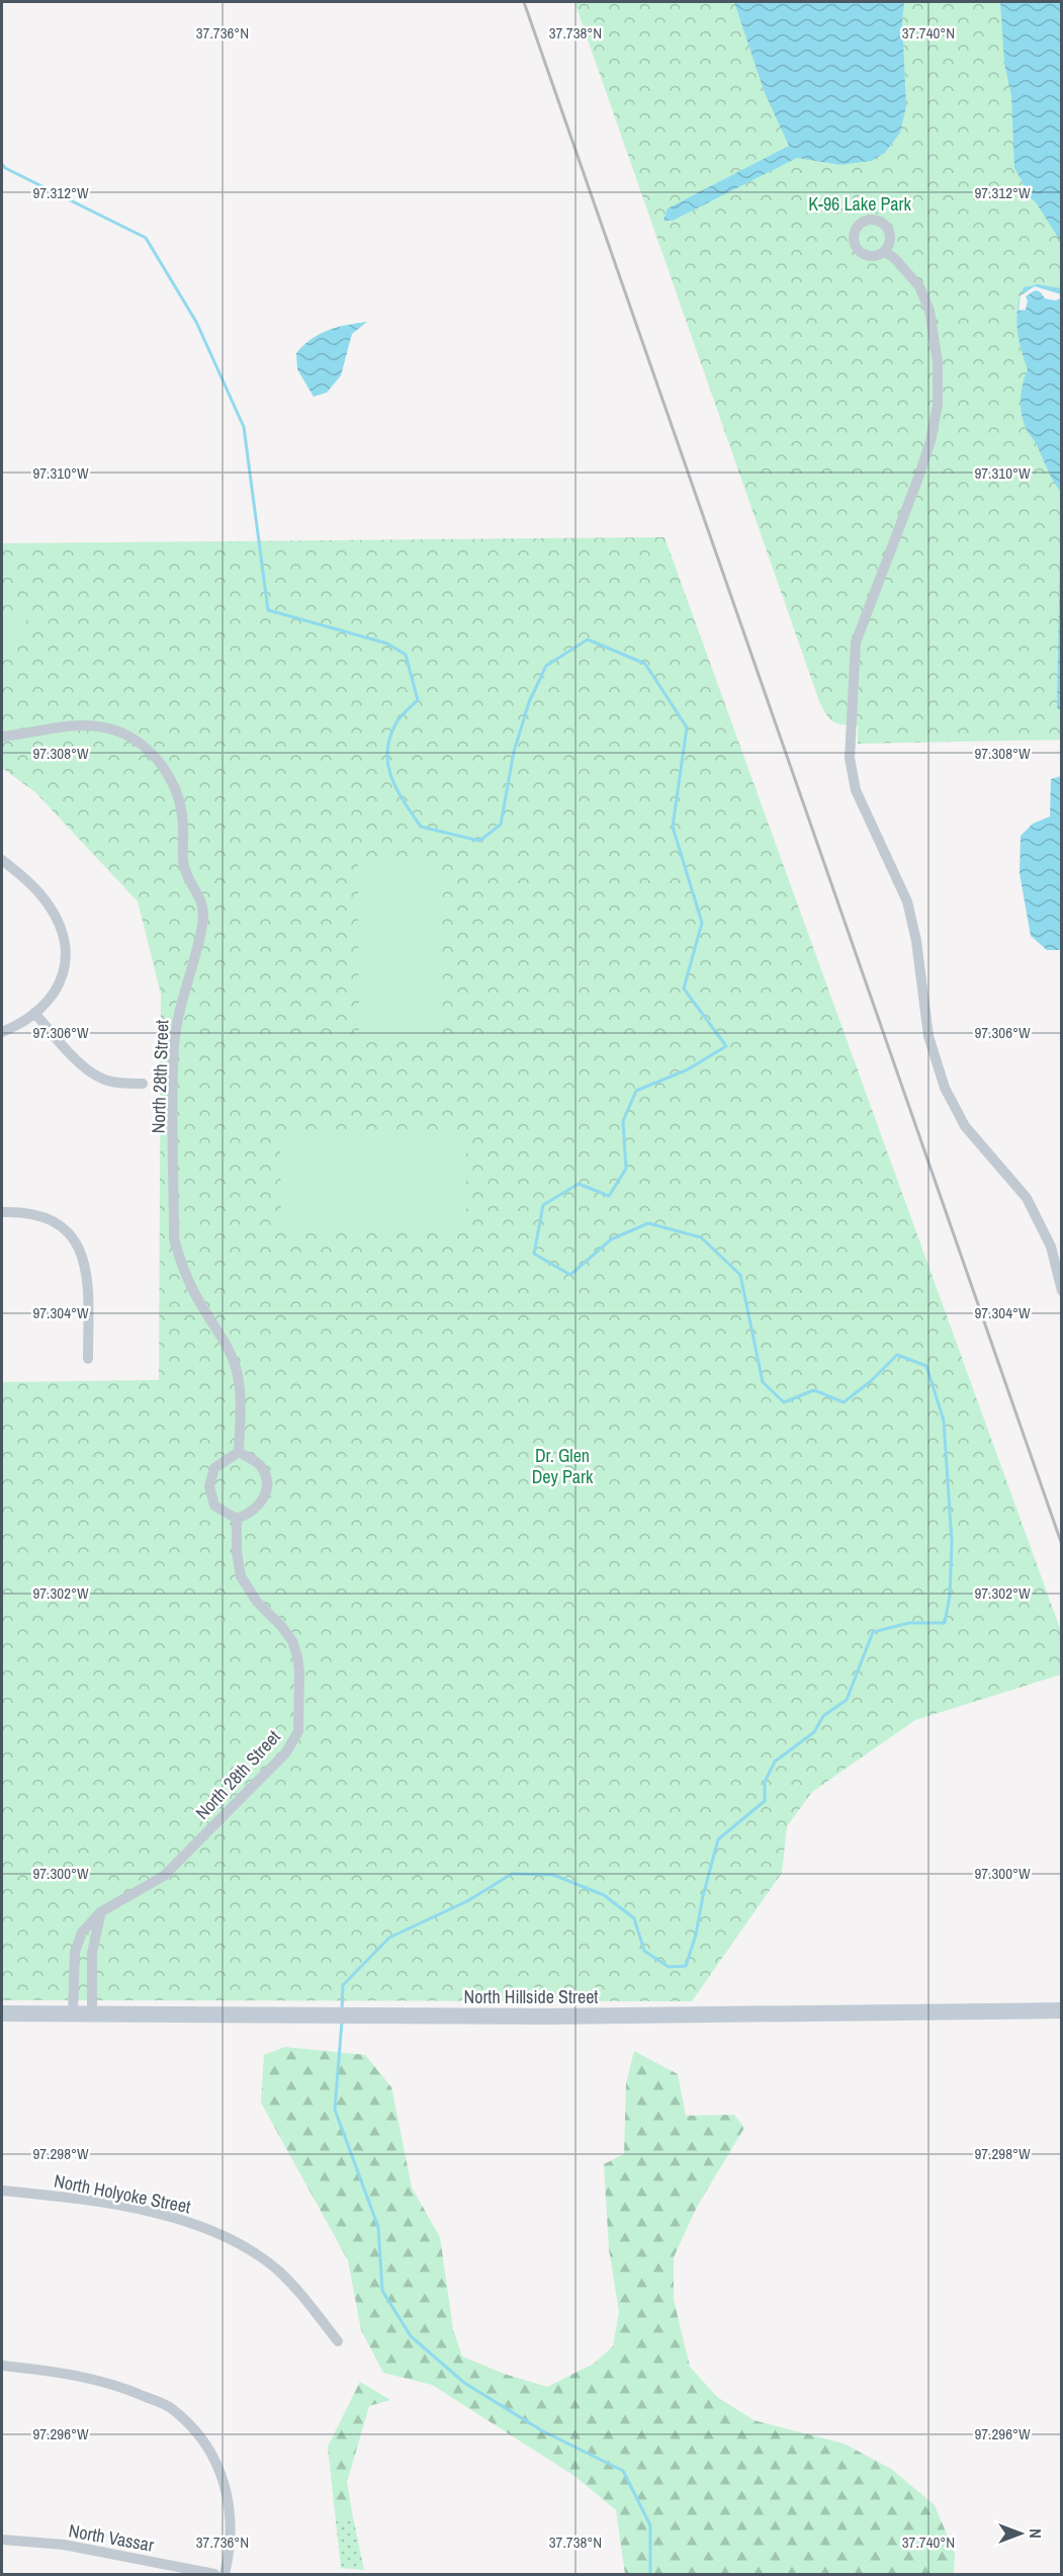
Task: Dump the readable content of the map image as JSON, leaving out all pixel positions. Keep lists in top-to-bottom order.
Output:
{
  "streets": {
    "main road": ["North Hillside Street"],
    "street": ["North 28th Street", "North Holyoke Street", "North Vassar"]
  },
  "crossings": [
    ["North 28th Street", "North Hillside Street"]
  ],
  "parks": ["K-96 Lake Park", "Dr. Glen Dey Park"],
  "north": "right",
  "coordinates": [
    "37.736°N",
    "37.738°N",
    "37.740°N",
    "97.312°W",
    "97.310°W",
    "97.308°W",
    "97.306°W",
    "97.304°W",
    "97.302°W",
    "97.300°W",
    "97.298°W",
    "97.296°W"
  ]
}
